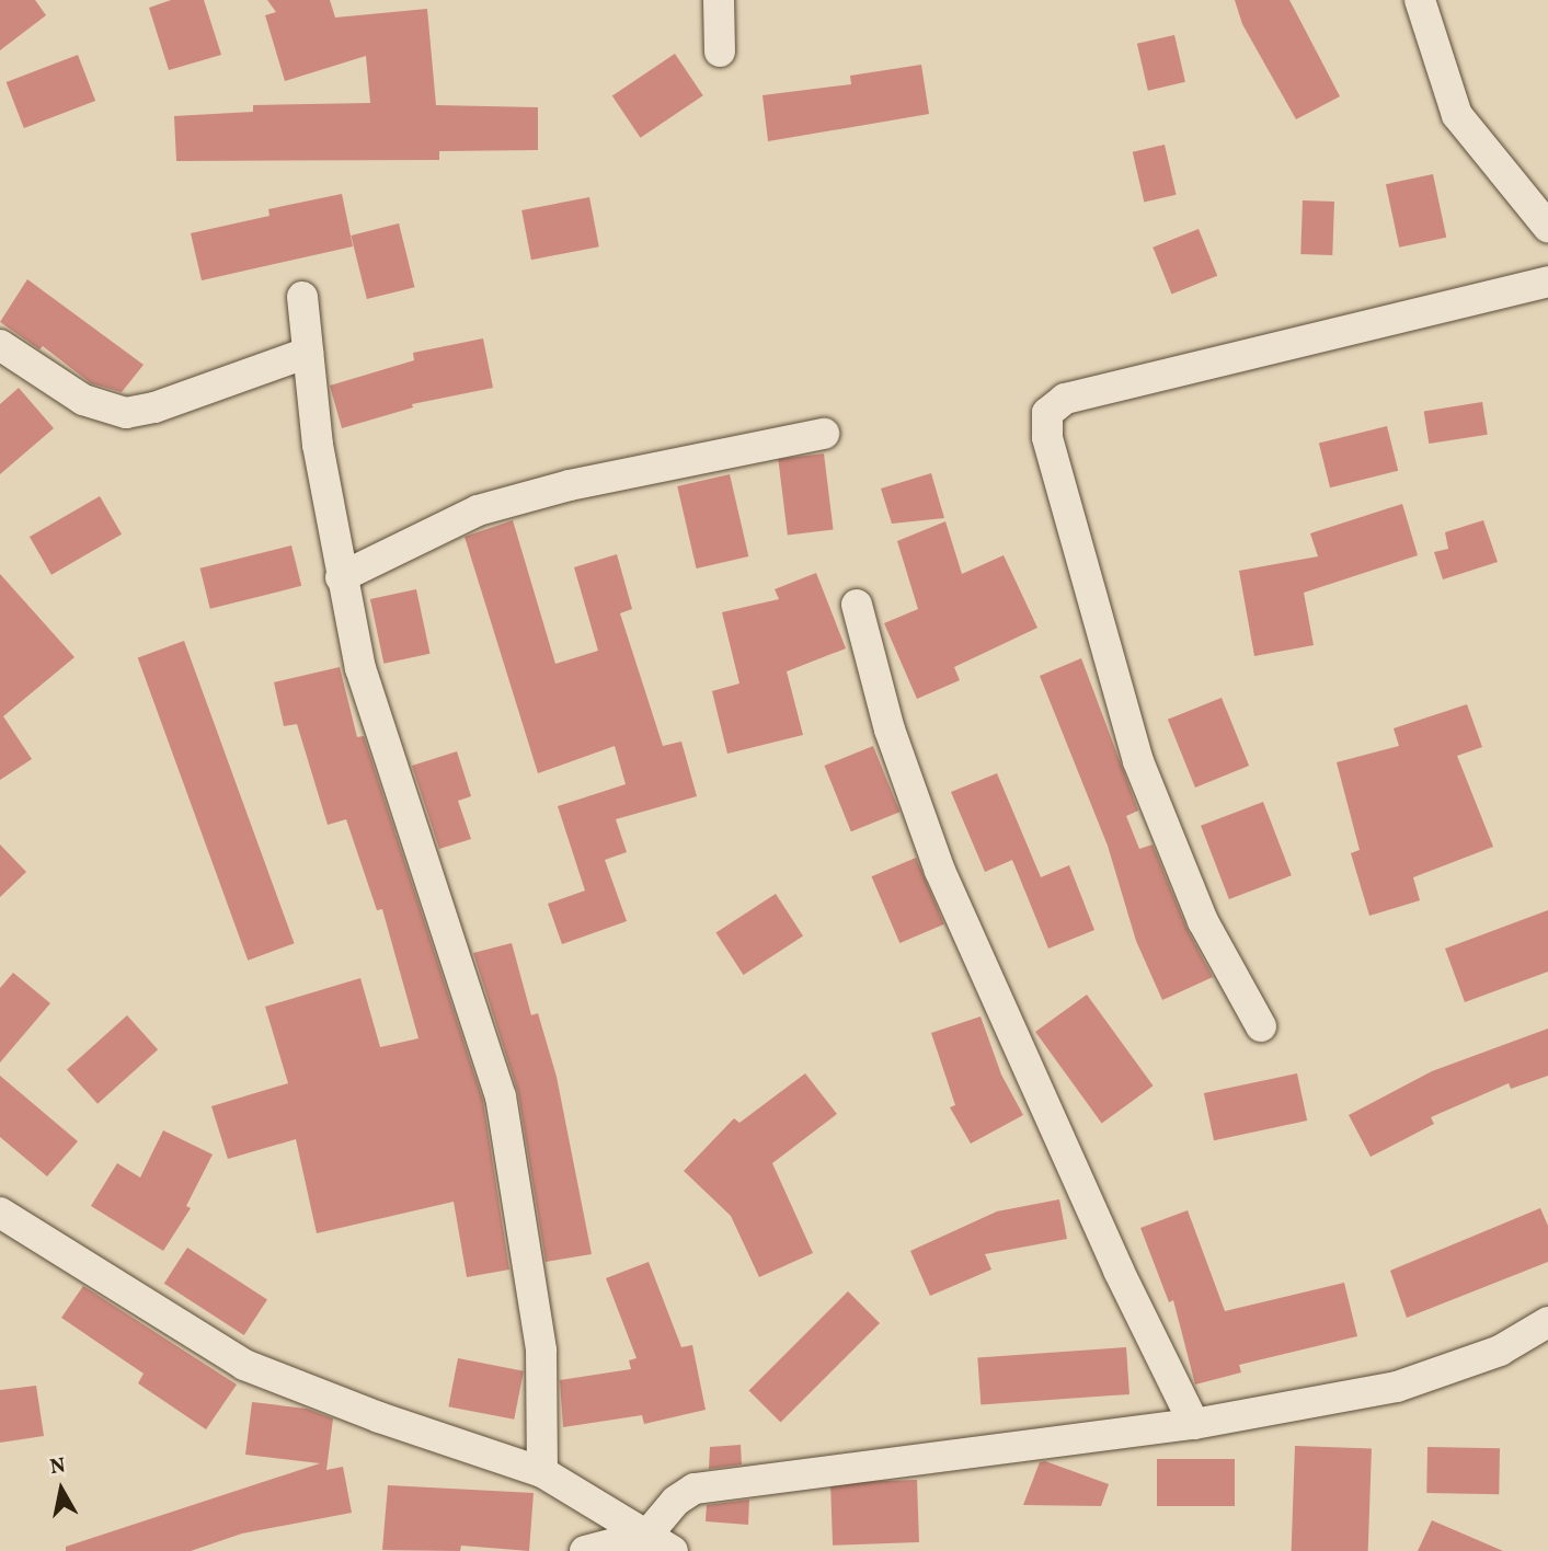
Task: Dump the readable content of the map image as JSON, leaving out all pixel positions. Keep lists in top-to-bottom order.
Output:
{
  "north": "top"
}
